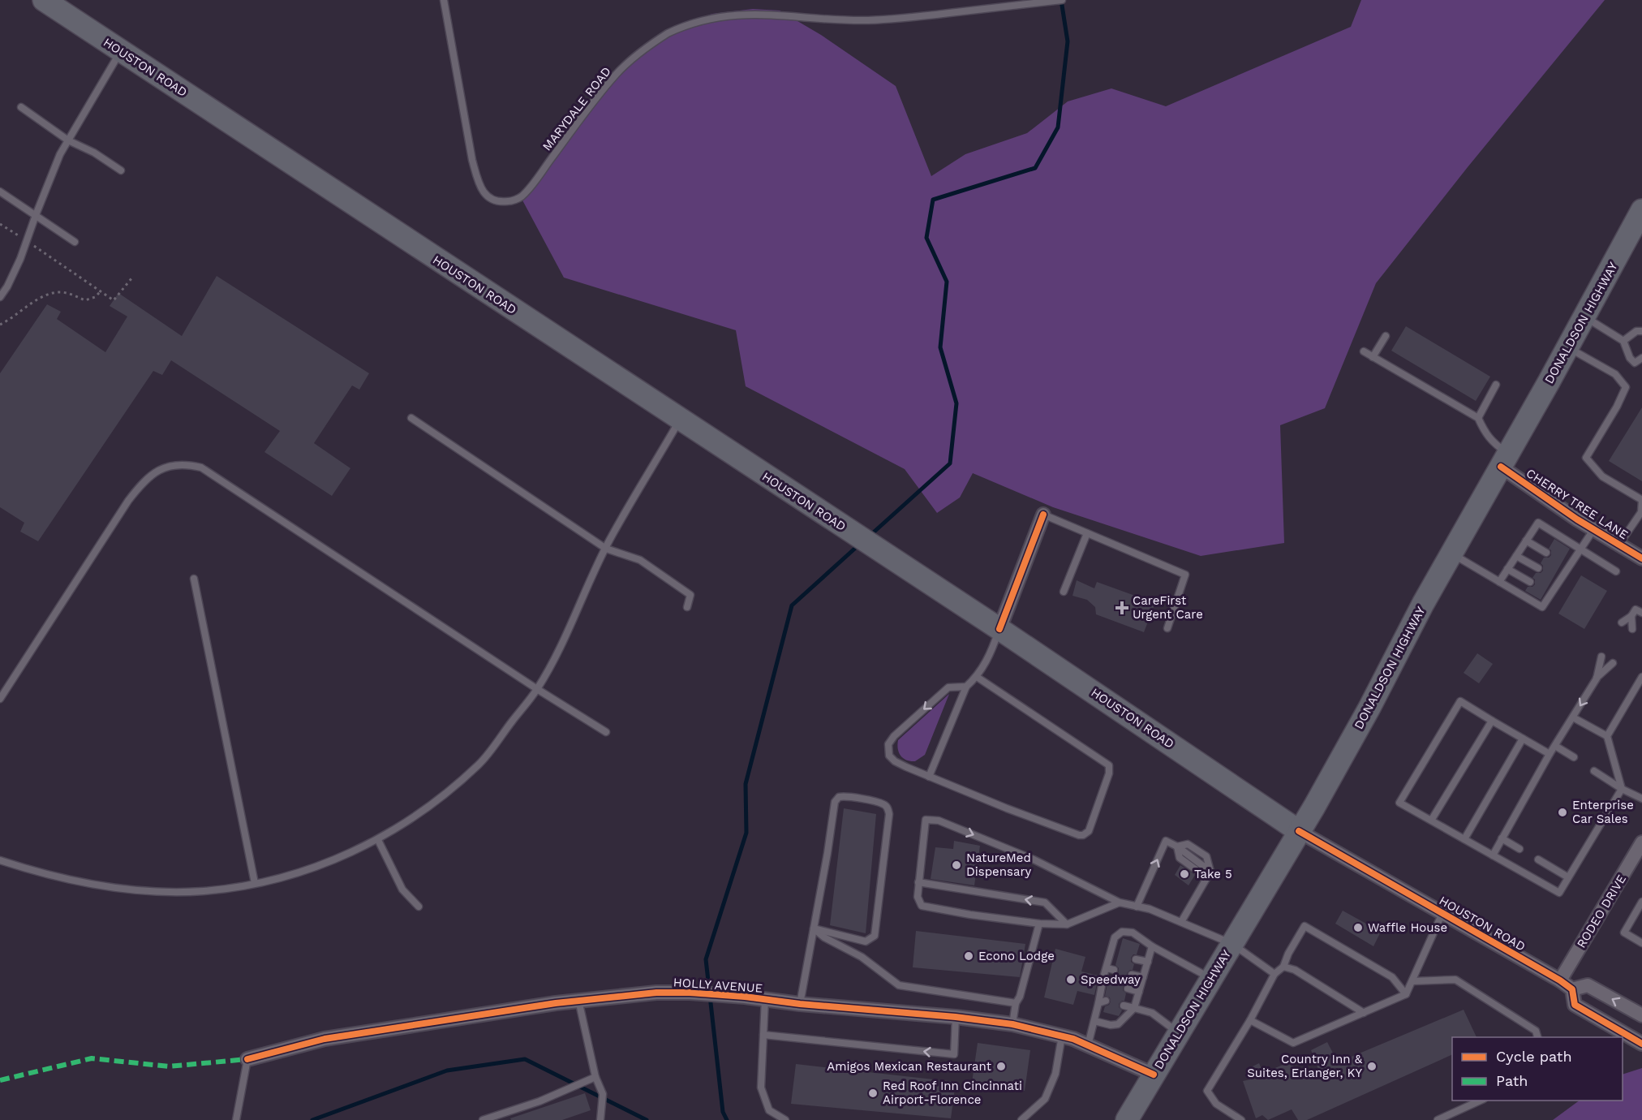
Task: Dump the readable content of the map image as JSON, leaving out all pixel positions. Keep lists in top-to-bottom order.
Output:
{
  "streets": {
    "main road": ["HOUSTON ROAD", "DONALDSON HIGHWAY"],
    "street": ["CHERRY TREE LANE", "RODEO DRIVE", "HOLLY AVENUE"],
    "lane": ["MARYDALE ROAD"]
  },
  "crossings": [
    ["HOUSTON ROAD", "DONALDSON HIGHWAY"],
    ["HOUSTON ROAD", "RODEO DRIVE"],
    ["DONALDSON HIGHWAY", "CHERRY TREE LANE"],
    ["DONALDSON HIGHWAY", "HOLLY AVENUE"]
  ],
  "places": {
    "health": ["CareFirst Urgent Care"],
    "other": [
      "Enterprise Car Sales",
      "NatureMed Dispensary",
      "Take 5",
      "Waffle House",
      "Econo Lodge",
      "Speedway",
      "Amigos Mexican Restaurant",
      "Country Inn & Suites, Erlanger, KY",
      "Red Roof Inn Cincinnati Airport-Florence"
    ]
  },
  "legend": ["Cycle path", "Path"]
}
